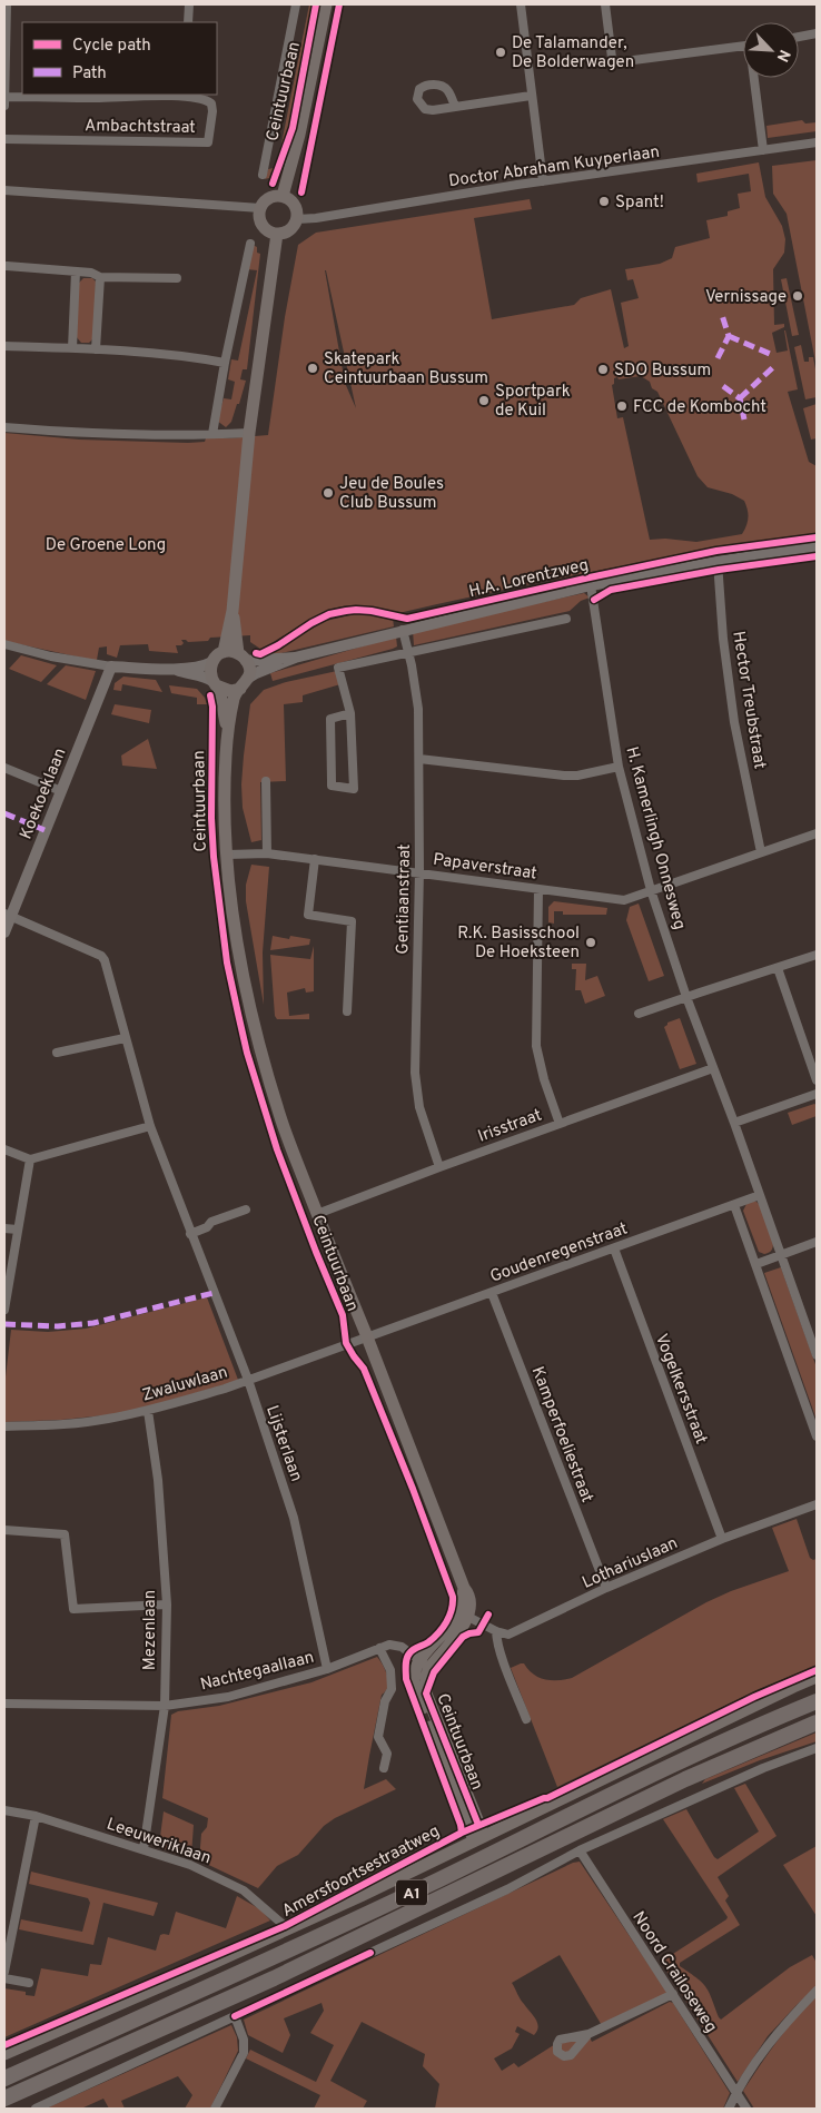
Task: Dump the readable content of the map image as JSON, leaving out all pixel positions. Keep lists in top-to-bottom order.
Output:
{
  "streets": {
    "highway": ["A1"],
    "main road": ["Ceintuurbaan", "Amersfoortsestraatweg"],
    "street": [
      "Ambachtstraat",
      "Doctor Abraham Kuyperlaan",
      "H.A. Lorentzweg",
      "Hector Treubstraat",
      "Koekoeklaan",
      "H. Kamerlingh Onnesweg",
      "Papaverstraat",
      "Gentiaanstraat",
      "Irisstraat",
      "Goudenregenstraat",
      "Zwaluwlaan",
      "Vogelkersstraat",
      "Kamperfoeliestraat",
      "Lijsterlaan",
      "Lothariuslaan",
      "Mezenlaan",
      "Nachtegaallaan",
      "Leeuweriklaan",
      "Noord Crailoseweg"
    ]
  },
  "crossings": [
    ["Ceintuurbaan", "Doctor Abraham Kuyperlaan"],
    ["Ceintuurbaan", "H.A. Lorentzweg"],
    ["Ceintuurbaan", "Papaverstraat"],
    ["Ceintuurbaan", "Irisstraat"],
    ["Ceintuurbaan", "Goudenregenstraat"],
    ["Ceintuurbaan", "Zwaluwlaan"],
    ["Ceintuurbaan", "Nachtegaallaan"],
    ["Ceintuurbaan", "Amersfoortsestraatweg"],
    ["H.A. Lorentzweg", "Hector Treubstraat"],
    ["H.A. Lorentzweg", "H. Kamerlingh Onnesweg"],
    ["H.A. Lorentzweg", "Gentiaanstraat"],
    ["Hector Treubstraat", "Papaverstraat"],
    ["Koekoeklaan", "Lijsterlaan"],
    ["H. Kamerlingh Onnesweg", "Papaverstraat"],
    ["H. Kamerlingh Onnesweg", "Irisstraat"],
    ["H. Kamerlingh Onnesweg", "Goudenregenstraat"],
    ["Papaverstraat", "Gentiaanstraat"],
    ["Gentiaanstraat", "Irisstraat"],
    ["Goudenregenstraat", "Zwaluwlaan"],
    ["Goudenregenstraat", "Vogelkersstraat"],
    ["Goudenregenstraat", "Kamperfoeliestraat"],
    ["Zwaluwlaan", "Lijsterlaan"],
    ["Zwaluwlaan", "Mezenlaan"],
    ["Vogelkersstraat", "Lothariuslaan"],
    ["Kamperfoeliestraat", "Lothariuslaan"],
    ["Lijsterlaan", "Nachtegaallaan"],
    ["Mezenlaan", "Nachtegaallaan"],
    ["Mezenlaan", "Leeuweriklaan"],
    ["Leeuweriklaan", "Amersfoortsestraatweg"]
  ],
  "parks": ["De Groene Long"],
  "places": [
    "De Talamander, De Bolderwagen",
    "Spant!",
    "Vernissage",
    "Skatepark Ceintuurbaan Bussum",
    "SDO Bussum",
    "Sportpark de Kuil",
    "FCC de Kombocht",
    "Jeu de Boules Club Bussum",
    "R.K. Basisschool De Hoeksteen"
  ],
  "legend": ["Cycle path", "Path"],
  "north": "bottom right"
}
